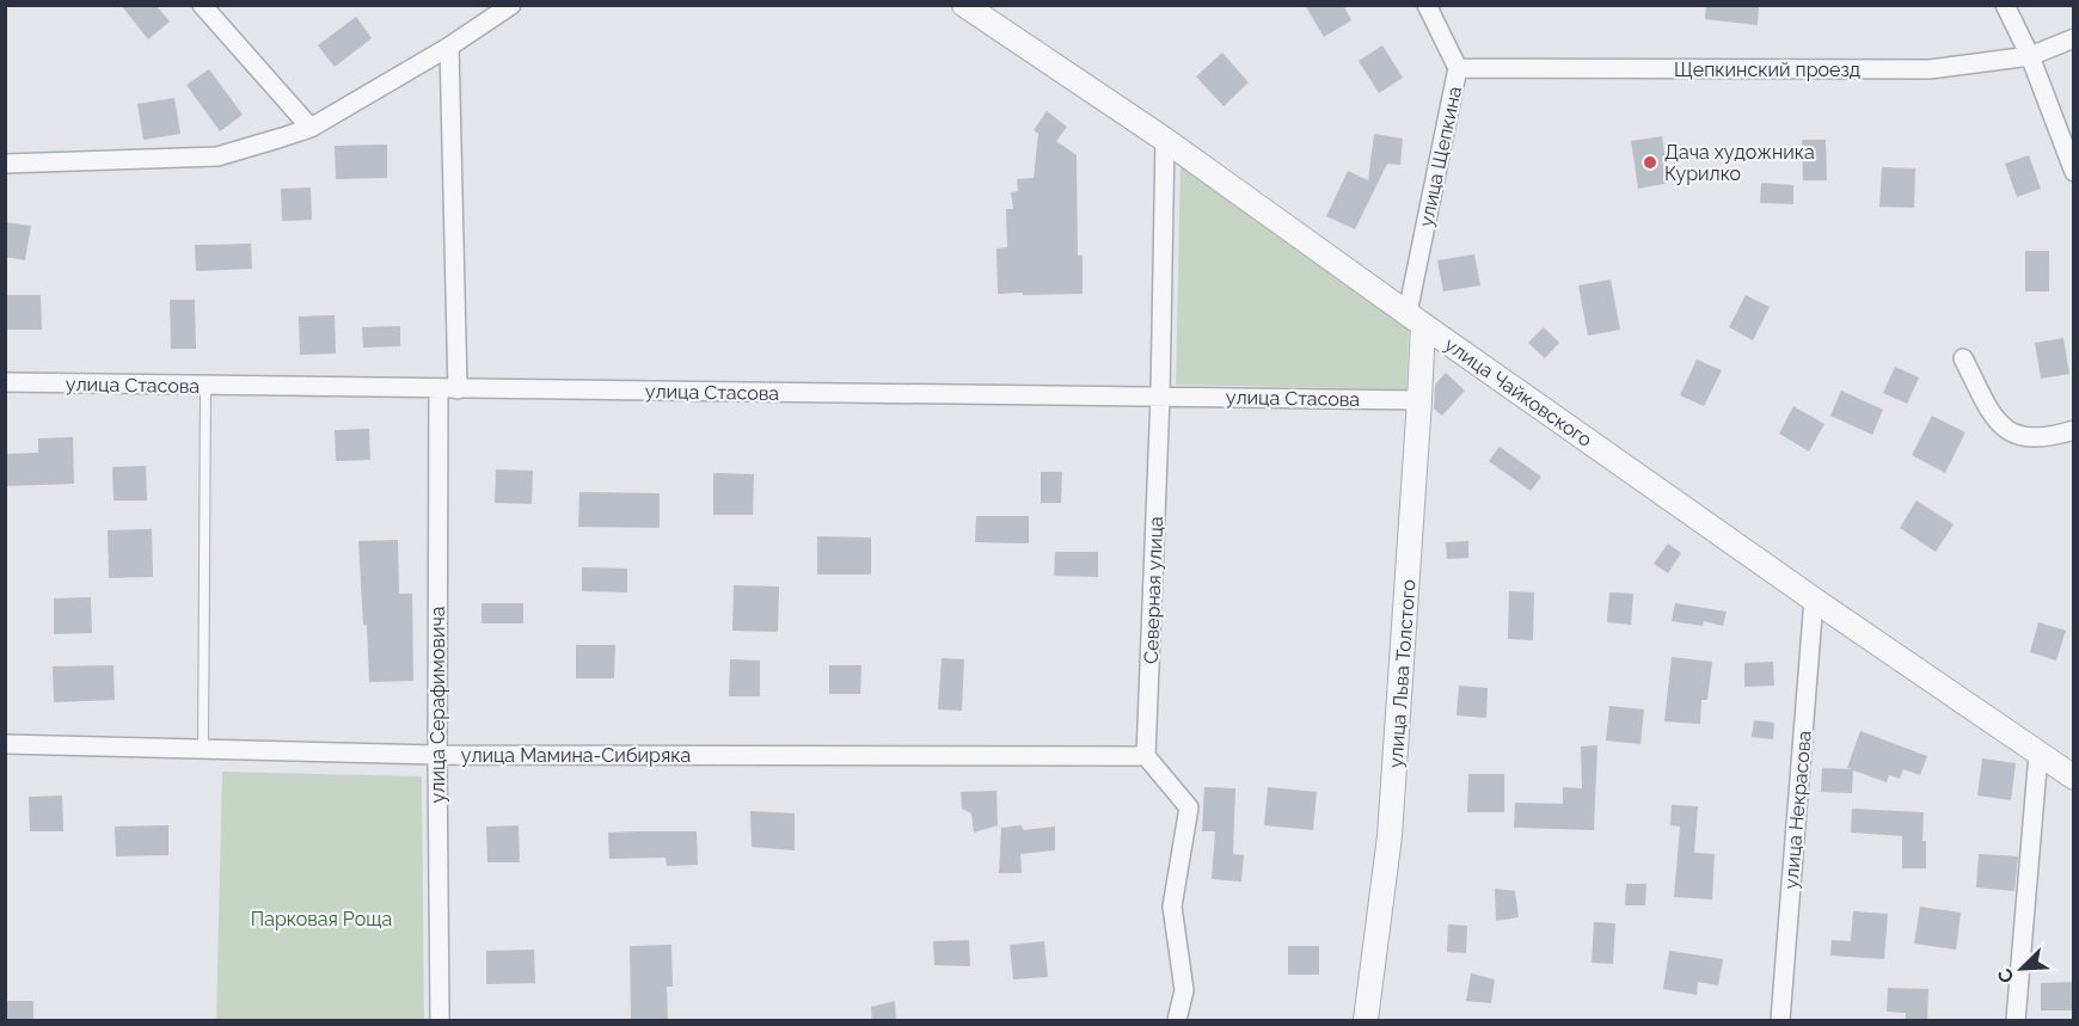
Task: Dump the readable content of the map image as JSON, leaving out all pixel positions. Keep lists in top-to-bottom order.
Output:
{
  "streets": {
    "street": [
      "Щепкинский проезд",
      "улица Щепкина",
      "улица Стасова",
      "улица Чайковского",
      "Северная улица",
      "улица Льва Толстого",
      "улица Серафимовича",
      "улица Мамина-Сибиряка",
      "улица Некрасова"
    ]
  },
  "crossings": [
    ["Щепкинский проезд", "улица Щепкина"],
    ["улица Щепкина", "улица Чайковского"],
    ["улица Щепкина", "улица Льва Толстого"],
    ["улица Стасова", "Северная улица"],
    ["улица Стасова", "улица Льва Толстого"],
    ["улица Стасова", "улица Серафимовича"],
    ["улица Чайковского", "Северная улица"],
    ["улица Чайковского", "улица Льва Толстого"],
    ["улица Чайковского", "улица Некрасова"],
    ["Северная улица", "улица Мамина-Сибиряка"],
    ["улица Серафимовича", "улица Мамина-Сибиряка"]
  ],
  "parks": ["Парковая Роща"],
  "places": ["Дача художника Курилко"],
  "north": "bottom left"
}
